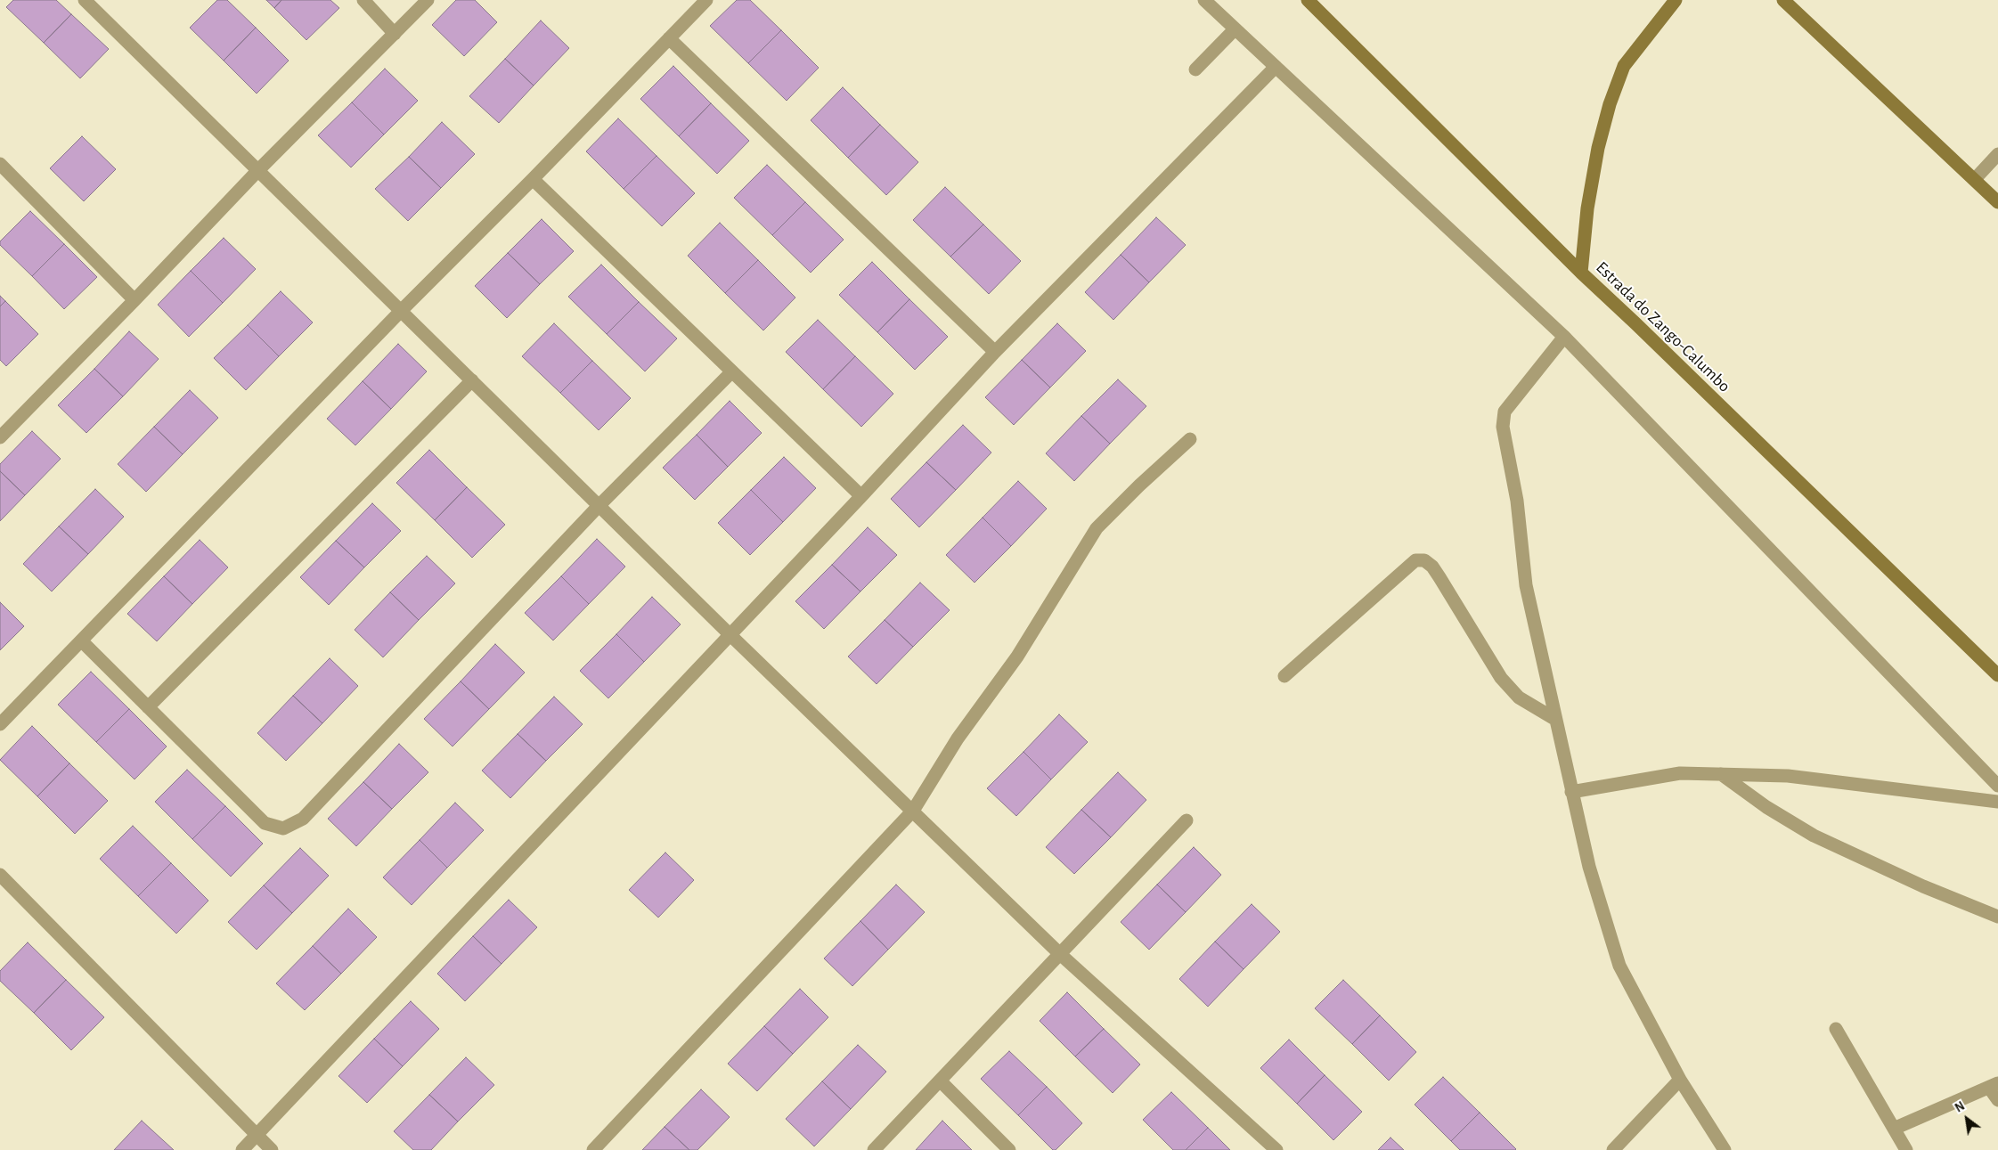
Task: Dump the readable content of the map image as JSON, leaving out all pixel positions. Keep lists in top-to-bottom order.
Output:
{
  "streets": {
    "main road": ["Estrada do Zango-Calumbo"]
  },
  "north": "top left"
}
